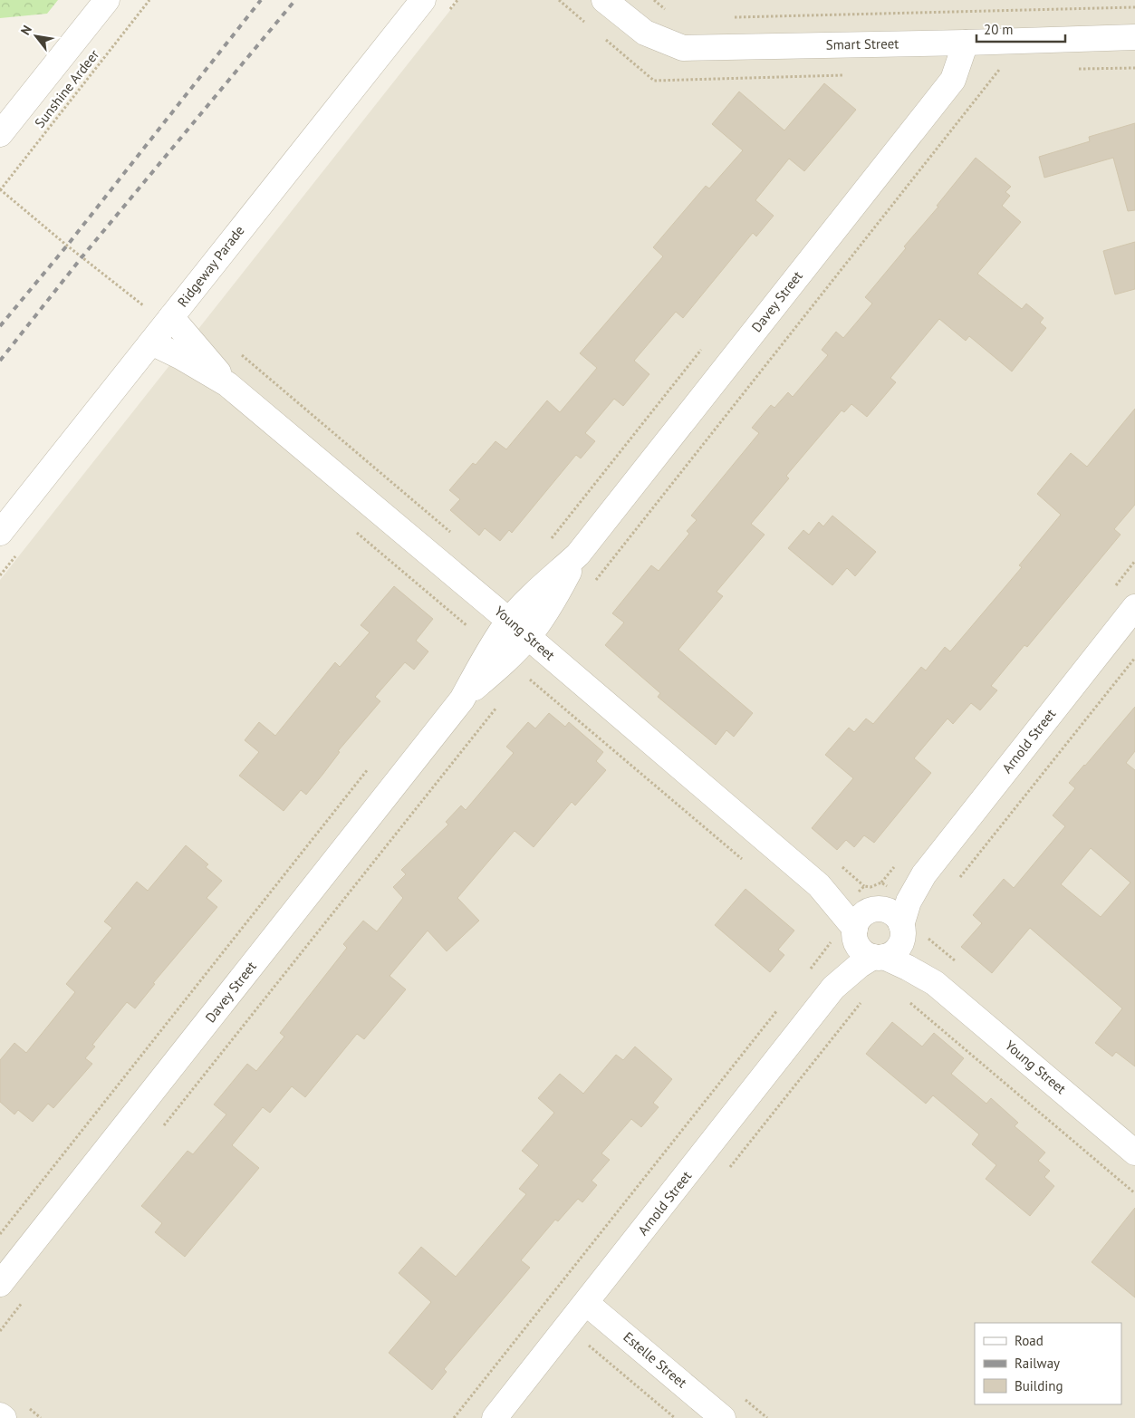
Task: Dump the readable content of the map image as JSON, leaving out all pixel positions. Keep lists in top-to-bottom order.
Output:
{
  "streets": {
    "street": [
      "Smart Street",
      "Ridgeway Parade",
      "Davey Street",
      "Young Street",
      "Arnold Street",
      "Estelle Street"
    ],
    "path": ["Sunshine Ardeer"]
  },
  "crossings": [
    ["Smart Street", "Davey Street"],
    ["Ridgeway Parade", "Young Street"],
    ["Davey Street", "Young Street"],
    ["Young Street", "Arnold Street"],
    ["Arnold Street", "Estelle Street"]
  ],
  "legend": ["Road", "Railway", "Building"],
  "scale_bar": "20 m",
  "north": "top left"
}
